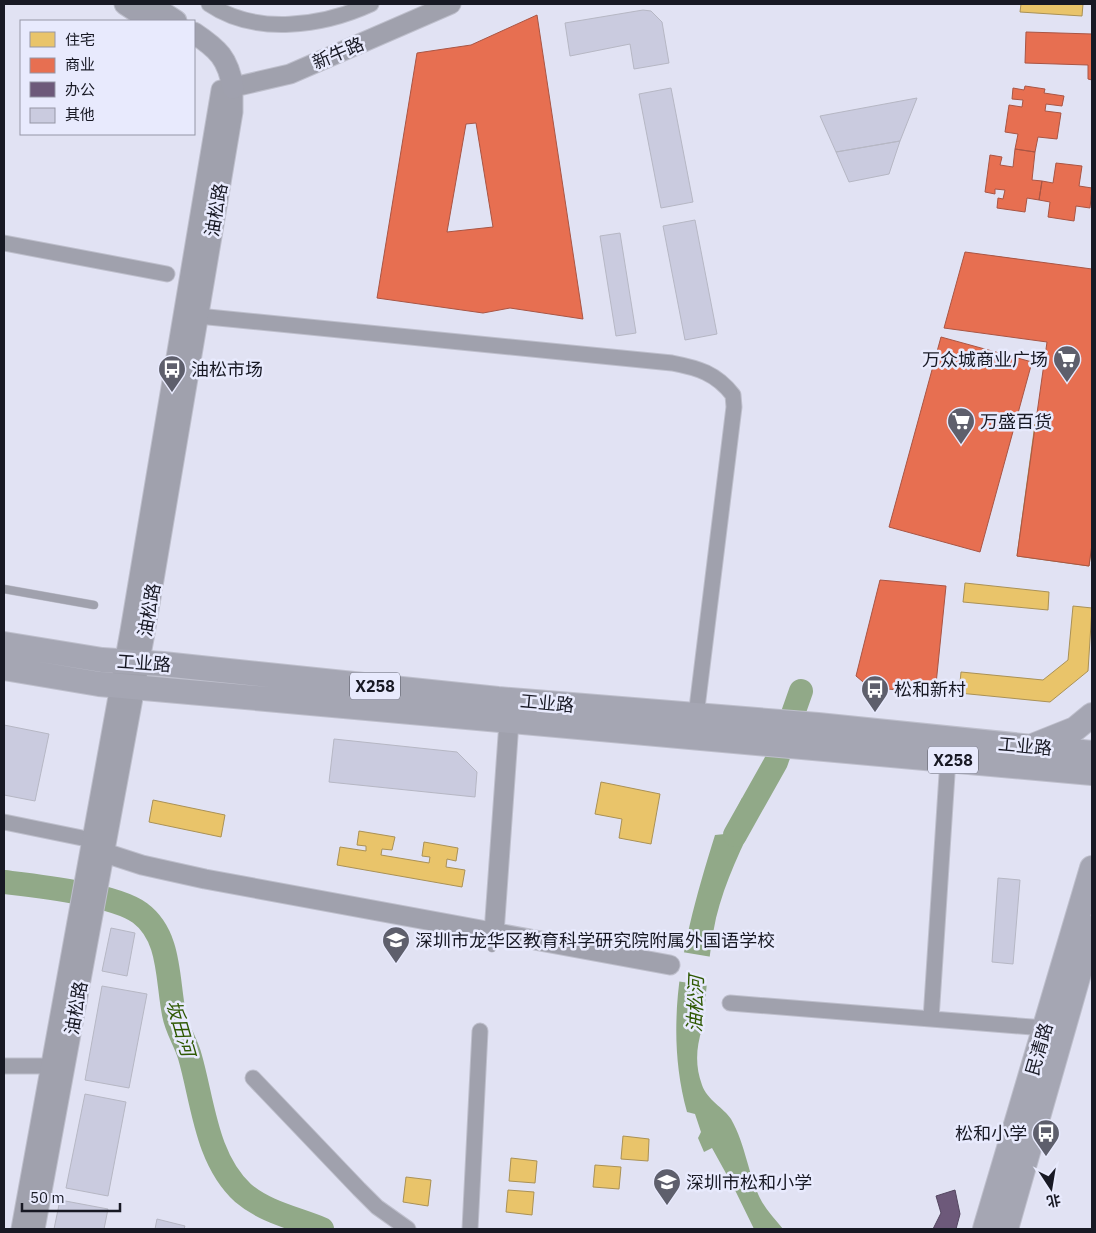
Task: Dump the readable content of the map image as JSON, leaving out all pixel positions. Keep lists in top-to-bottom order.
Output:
{
  "streets": {
    "main road": [
      "油松路",
      "工业路",
      "X258",
      "民清路"
    ],
    "street": ["新牛路"]
  },
  "crossings": [
    ["新牛路", "油松路"],
    ["油松路", "工业路"]
  ],
  "water": ["油松河", "坂田河"],
  "places": {
    "supermarket": ["万众城商业广场", "万盛百货"],
    "bus stop": ["油松市场", "松和新村", "松和小学"],
    "school or university": ["深圳市龙华区教育科学研究院附属外国语学校", "深圳市松和小学"]
  },
  "legend": [
    "住宅",
    "商业",
    "办公",
    "其他"
  ],
  "scale_bar": "50 m",
  "north": "bottom"
}
